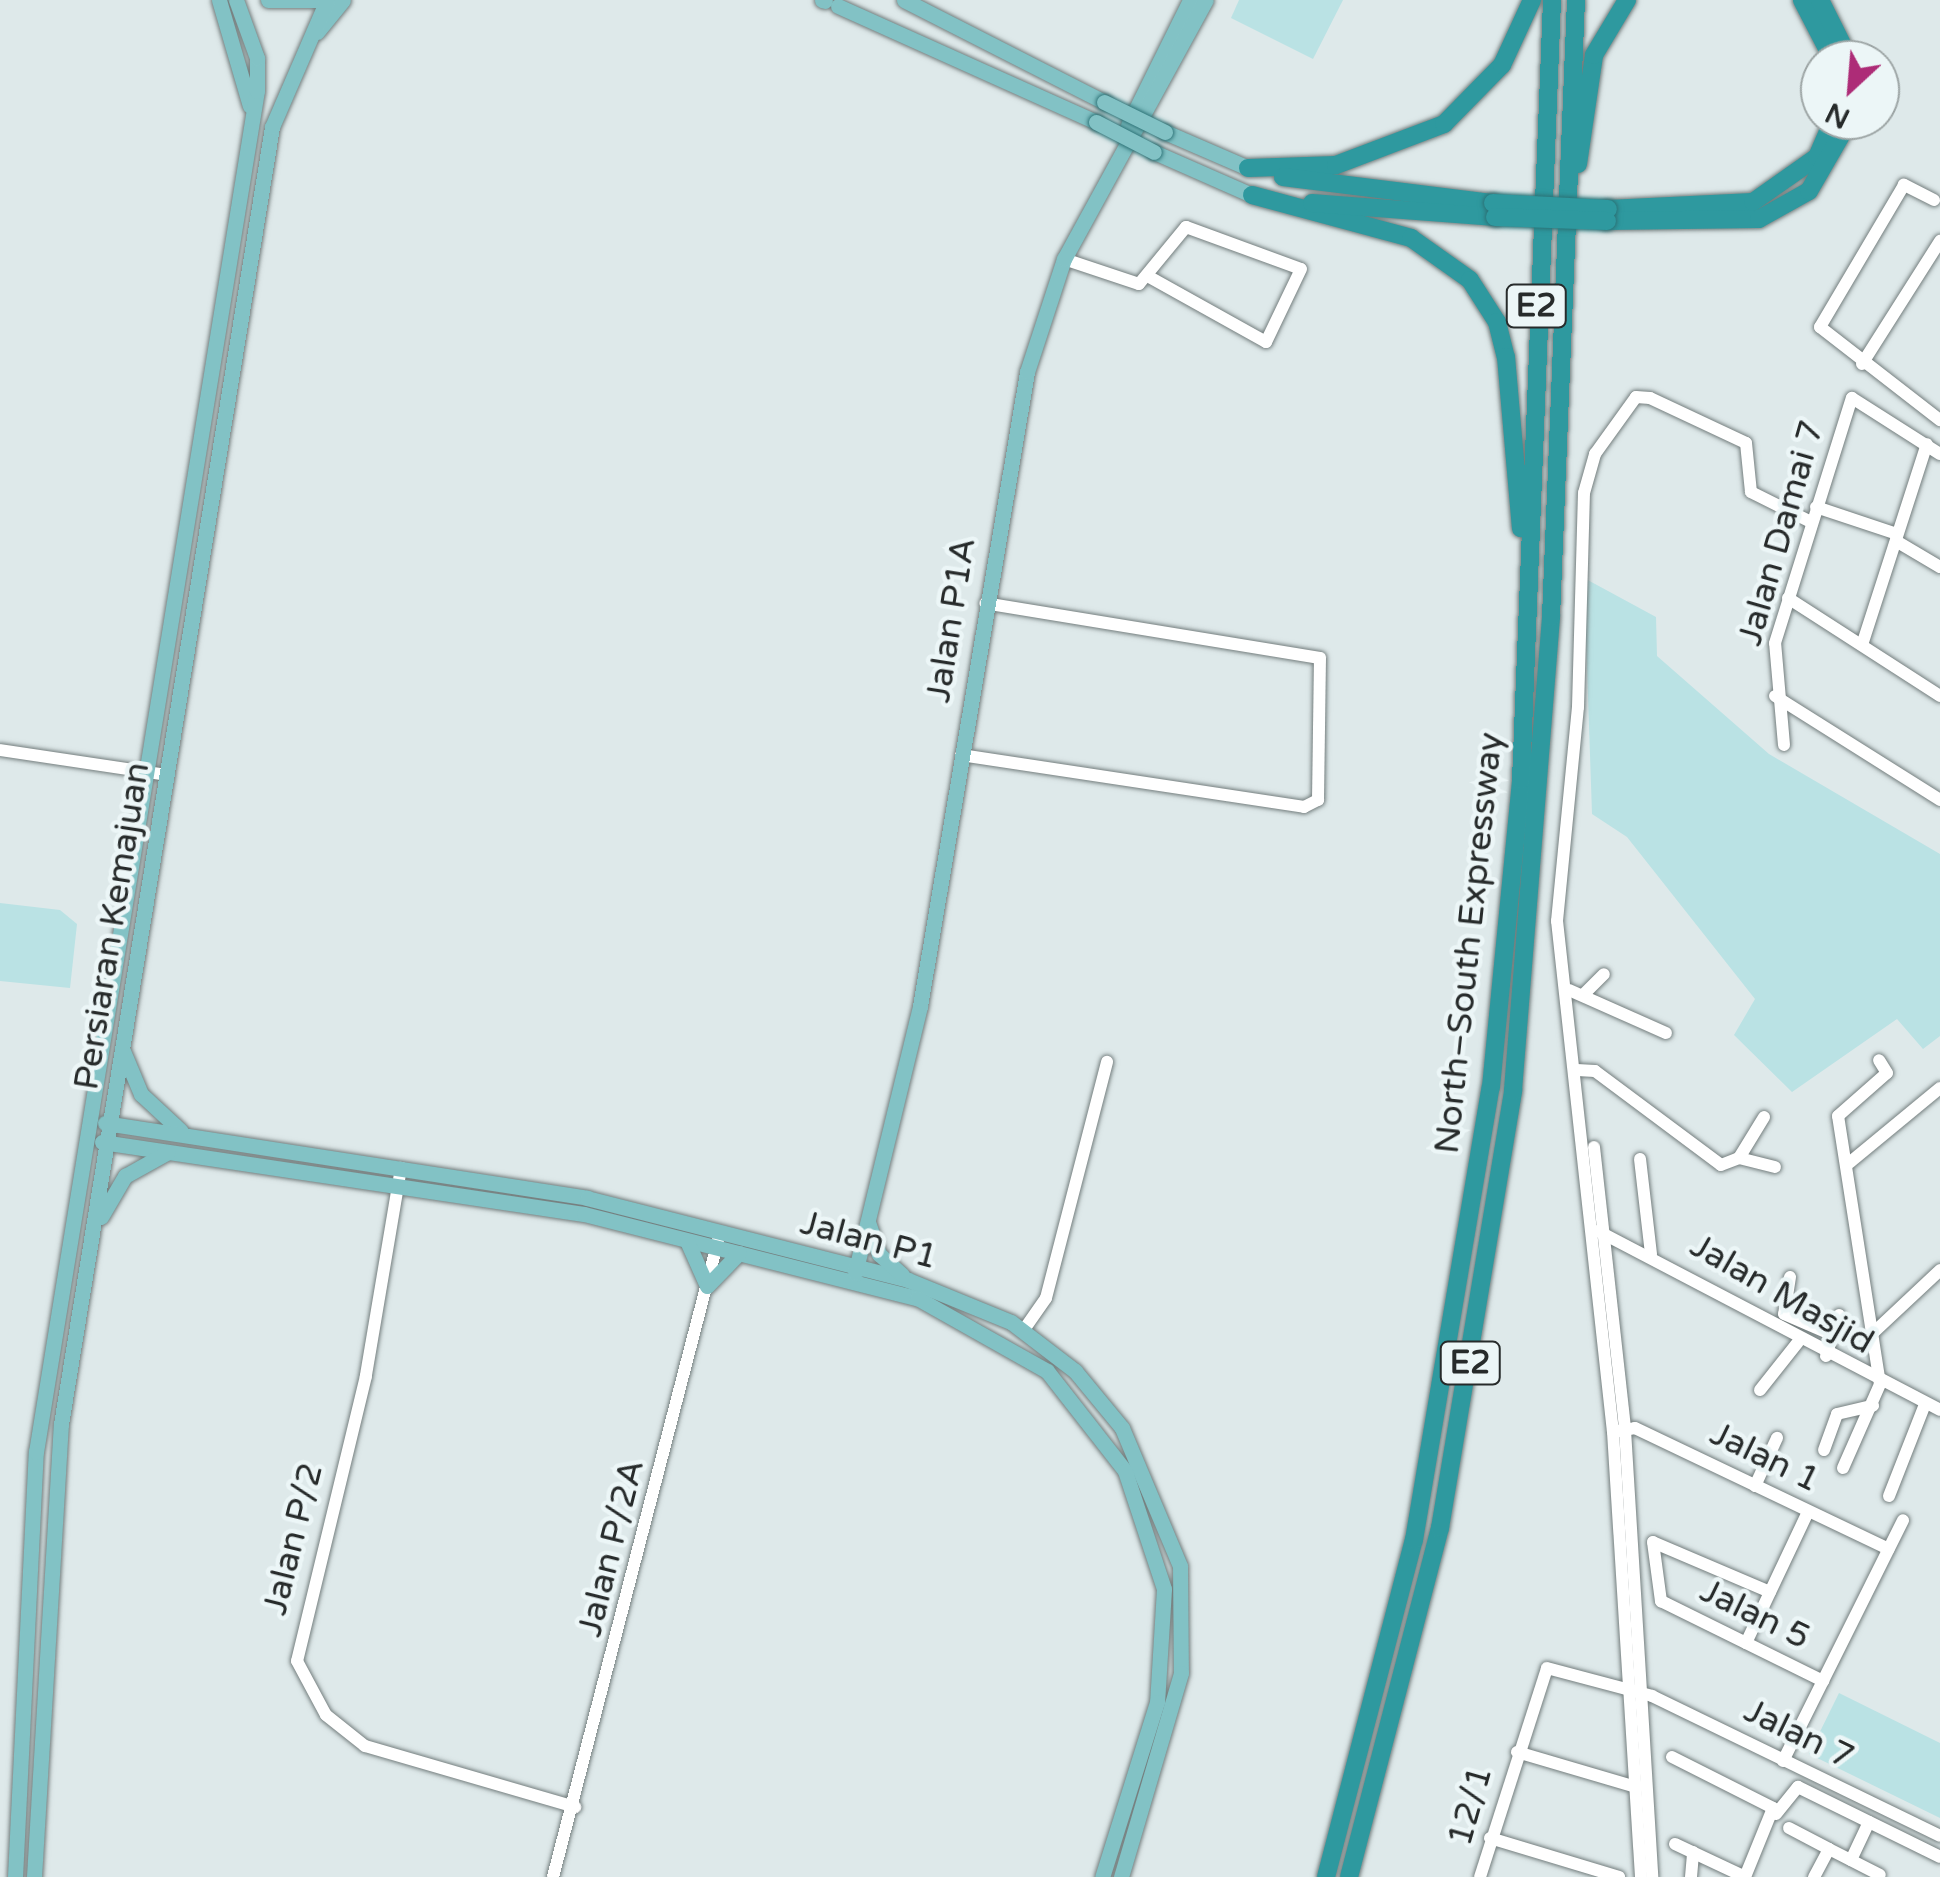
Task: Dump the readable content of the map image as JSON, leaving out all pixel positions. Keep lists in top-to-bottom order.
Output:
{
  "streets": {
    "highway": ["E2", "North–South Expressway"],
    "main road": ["Jalan P1A", "Persiaran Kemajuan", "Jalan P1"],
    "street": [
      "Jalan Damai 7",
      "Jalan Masjid",
      "Jalan 1",
      "Jalan P/2",
      "Jalan P/2A",
      "Jalan 5",
      "Jalan 7",
      "12/1"
    ]
  },
  "crossings": [
    ["Jalan P1A", "Jalan P1"],
    ["Persiaran Kemajuan", "Jalan P1"],
    ["Jalan P1", "Jalan P/2"],
    ["Jalan P1", "Jalan P/2A"],
    ["Jalan P/2", "Jalan P/2A"],
    ["Jalan 7", "12/1"]
  ],
  "north": "bottom left"
}
